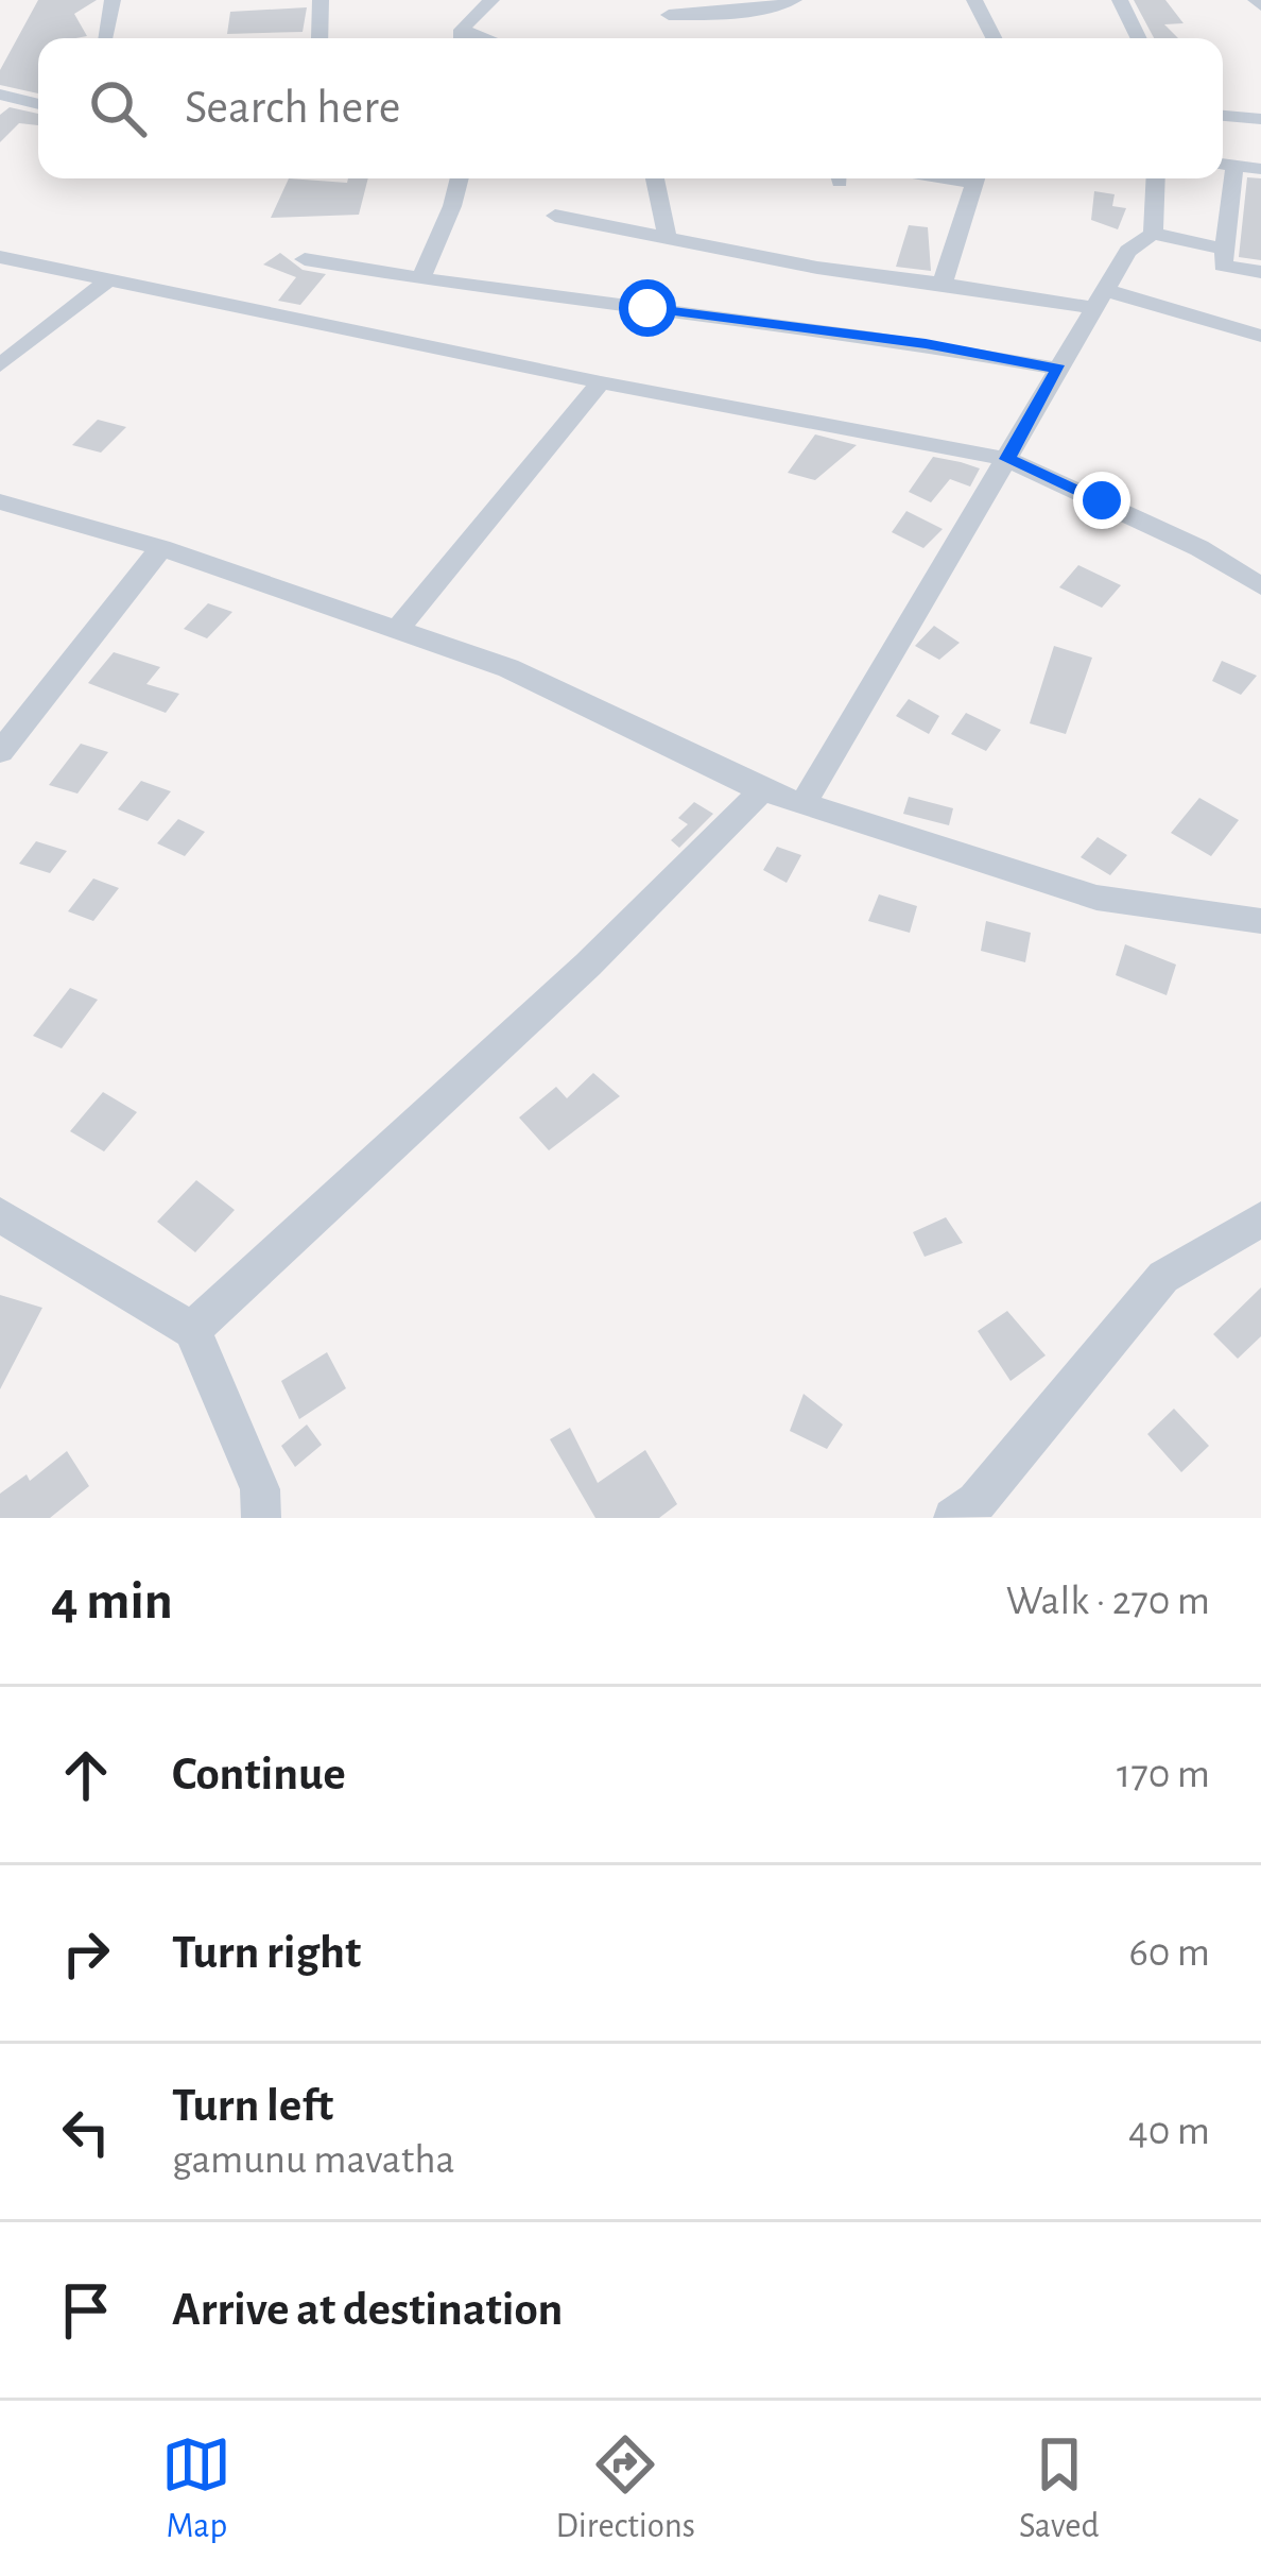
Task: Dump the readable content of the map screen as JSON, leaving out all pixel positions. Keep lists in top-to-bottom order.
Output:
{
  "page": {
    "search": "Search here",
    "heading": ["4 min", "Walk · 270 m"],
    "list": [
      ["Continue", "170 m"],
      ["Turn right", "60 m"],
      ["Turn left", "gamunu mavatha", "40 m"],
      "Arrive at destination"
    ],
    "nav": ["Map", "Directions", "Saved"]
  }
}
